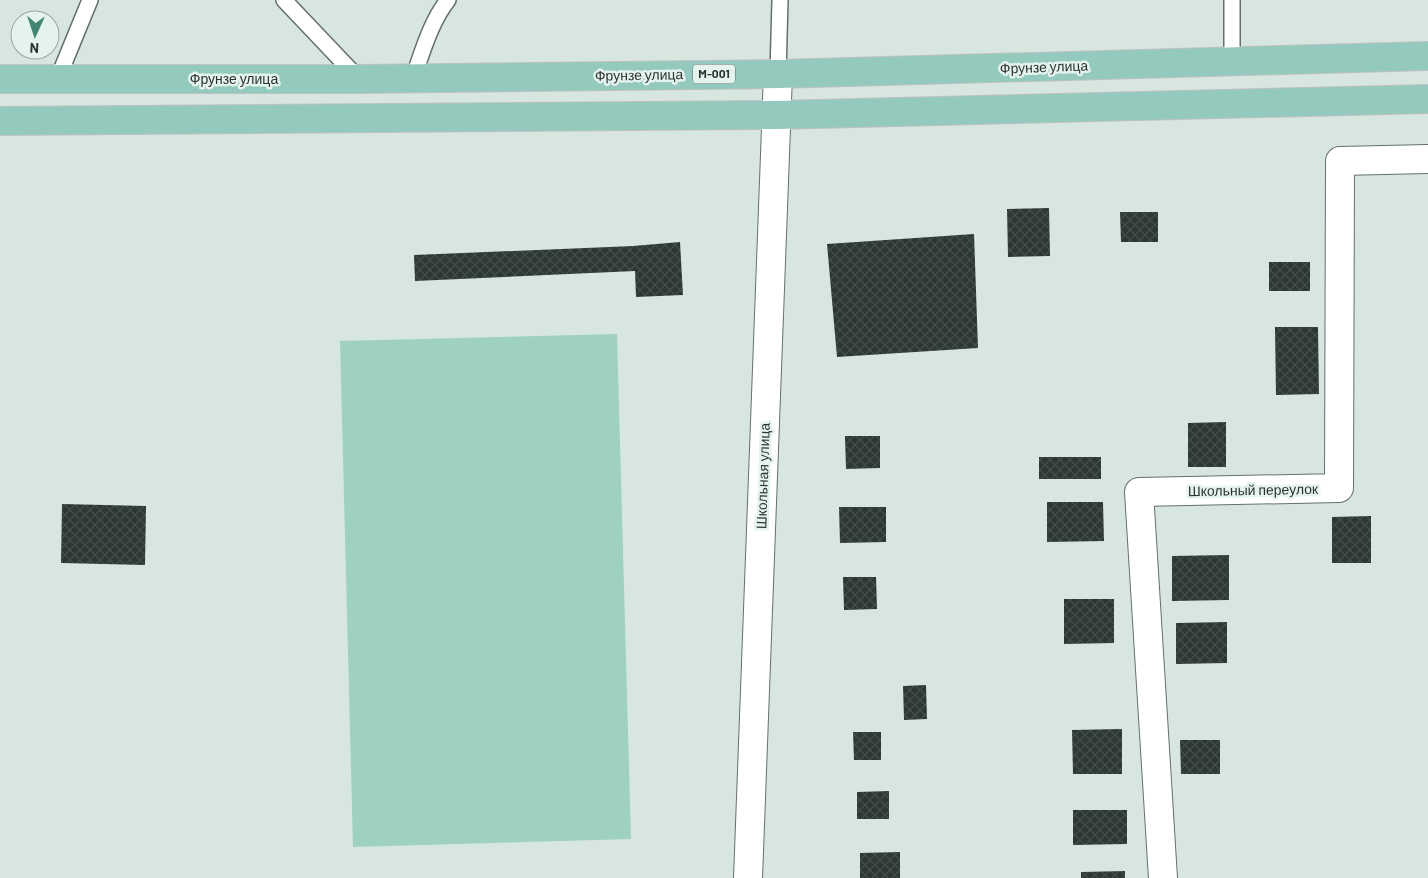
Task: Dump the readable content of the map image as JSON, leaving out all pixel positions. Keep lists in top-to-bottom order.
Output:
{
  "streets": {
    "main road": ["Фрунзе улица", "M-001"],
    "street": ["Школьная улица", "Школьный переулок"]
  },
  "crossings": [
    ["Фрунзе улица", "Школьная улица"]
  ],
  "north": "bottom"
}
